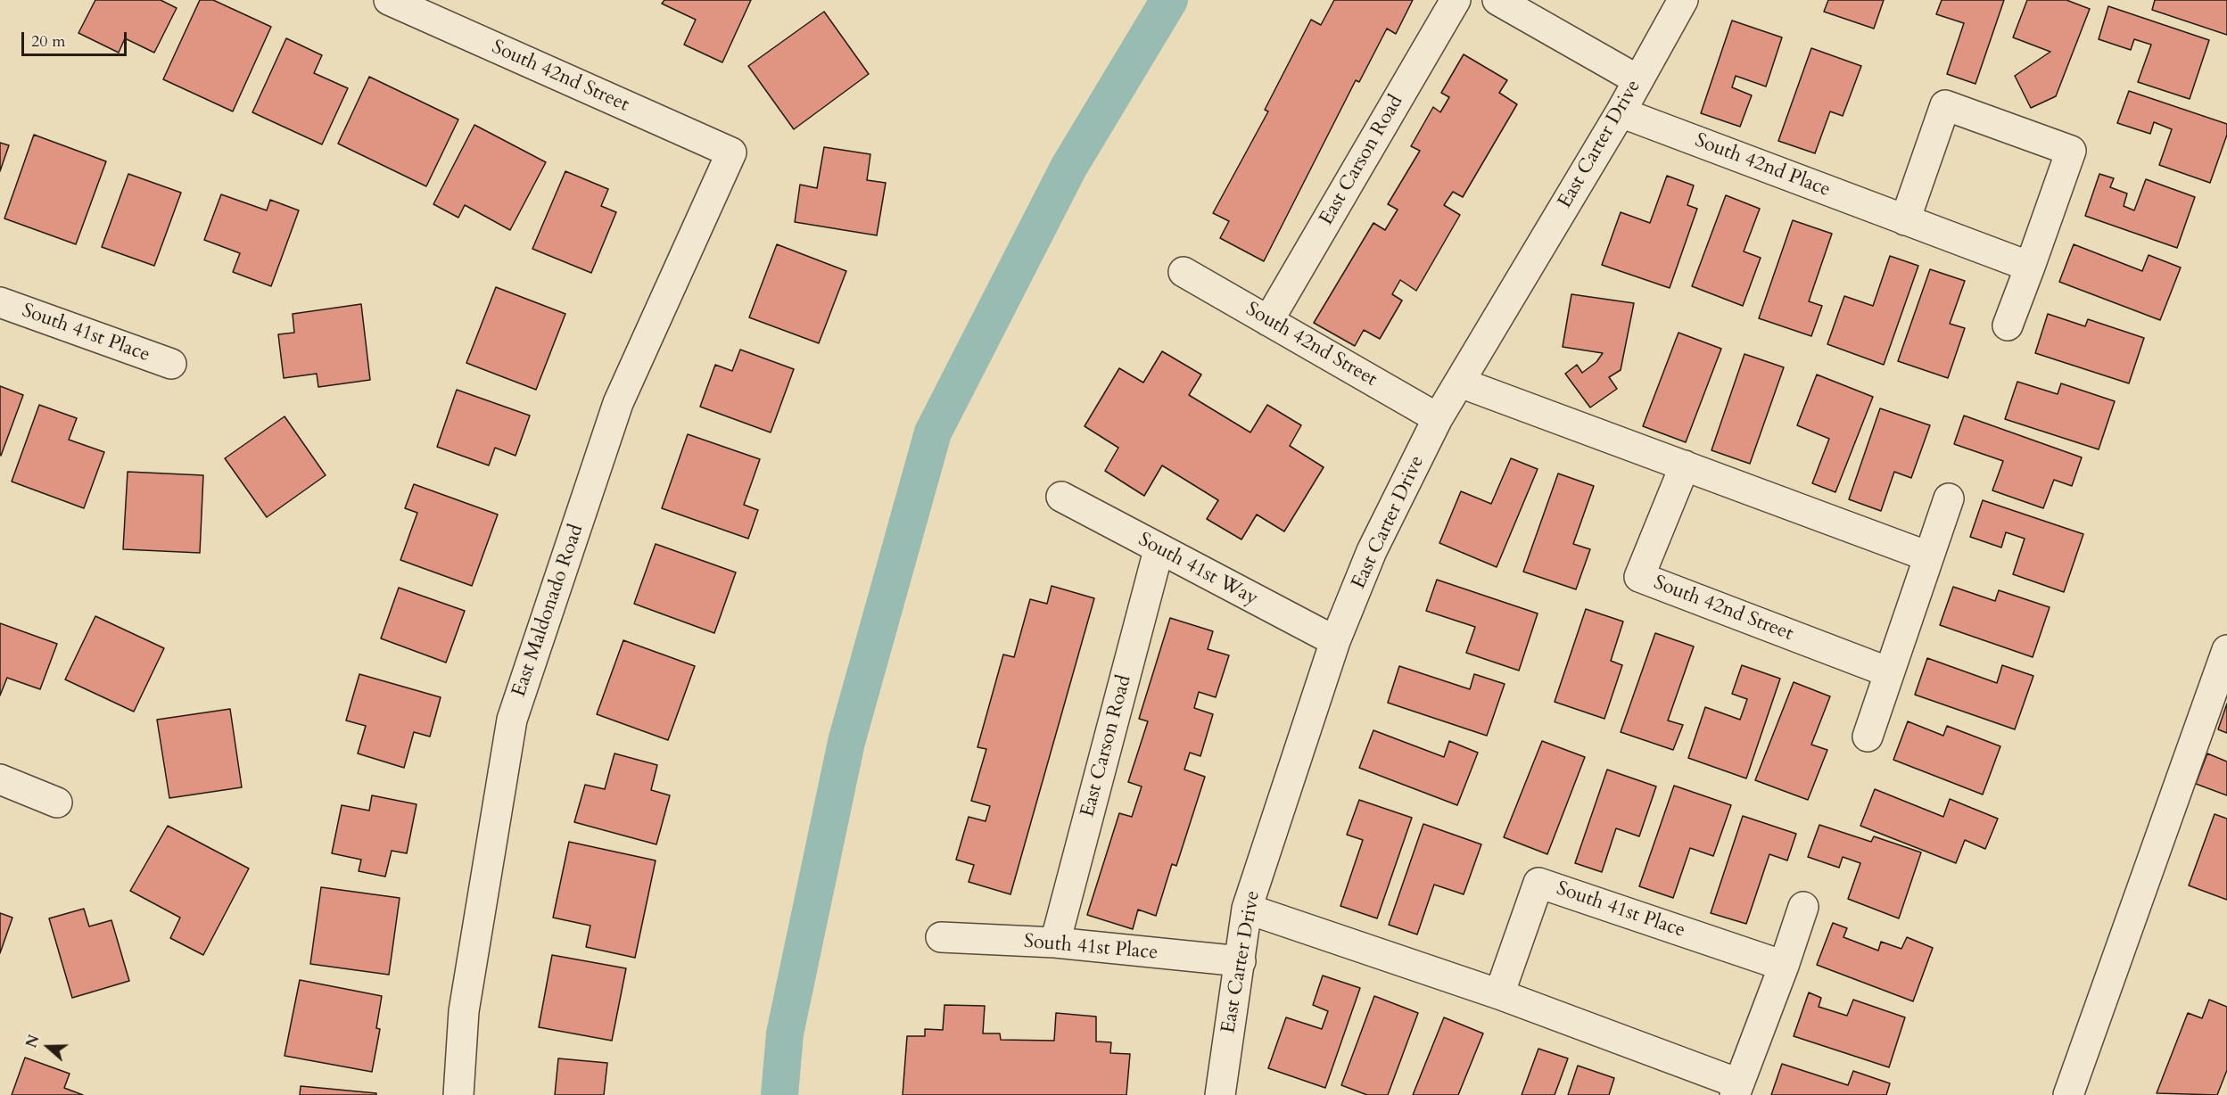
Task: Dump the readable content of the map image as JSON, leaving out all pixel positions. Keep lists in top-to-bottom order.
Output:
{
  "streets": {
    "street": [
      "South 42nd Street",
      "East Carter Drive",
      "East Carson Road",
      "South 42nd Place",
      "South 41st Place",
      "South 41st Way",
      "East Maldonado Road"
    ]
  },
  "crossings": [
    ["South 42nd Street", "East Carter Drive"],
    ["South 42nd Street", "East Carson Road"],
    ["South 42nd Street", "East Maldonado Road"],
    ["East Carter Drive", "South 42nd Place"],
    ["East Carter Drive", "South 41st Place"],
    ["East Carter Drive", "South 41st Way"],
    ["East Carson Road", "South 41st Place"],
    ["East Carson Road", "South 41st Way"]
  ],
  "scale_bar": "20 m",
  "north": "left"
}
